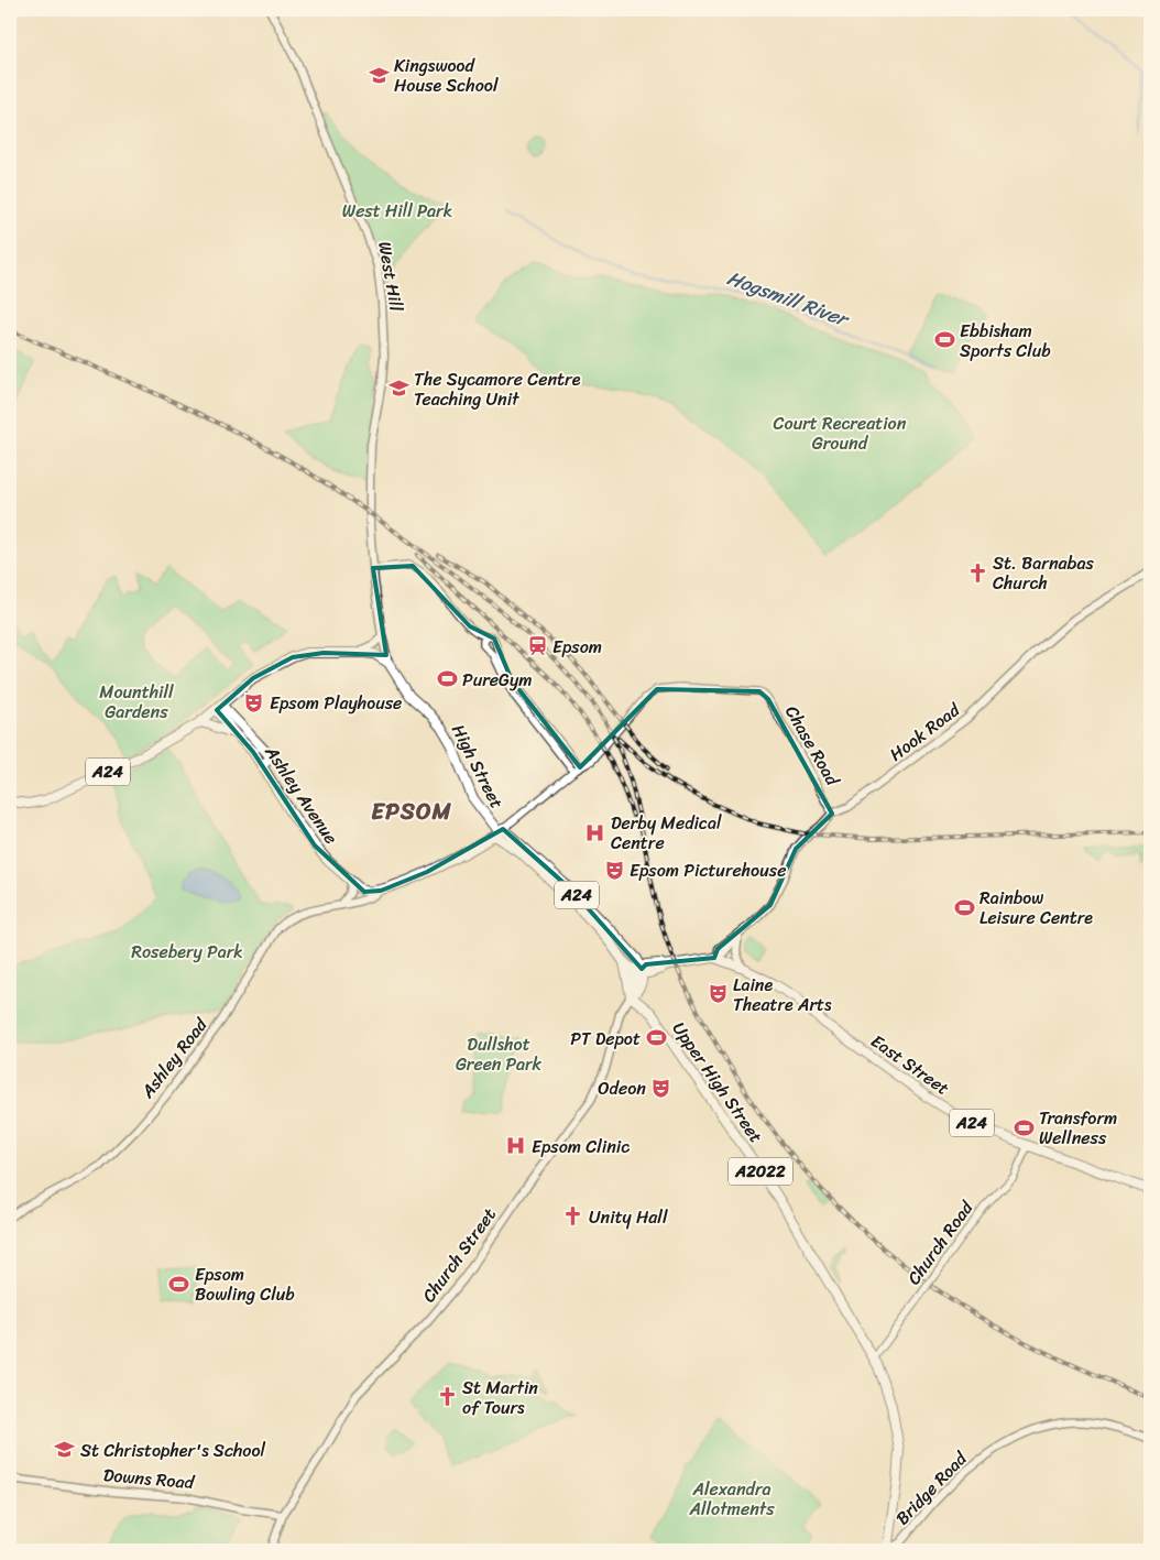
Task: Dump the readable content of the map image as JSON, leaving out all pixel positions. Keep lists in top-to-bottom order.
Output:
{
  "streets": {
    "main road": [
      "West Hill",
      "Hook Road",
      "High Street",
      "A24",
      "Ashley Avenue",
      "Ashley Road",
      "East Street",
      "Upper High Street",
      "A2022",
      "Church Street",
      "Downs Road",
      "Bridge Road"
    ],
    "street": ["Chase Road", "Church Road"]
  },
  "crossings": [
    ["West Hill", "High Street"],
    ["West Hill", "A24"],
    ["Hook Road", "Chase Road"],
    ["Hook Road", "East Street"],
    ["High Street", "A24"],
    ["High Street", "Ashley Road"],
    ["High Street", "East Street"],
    ["A24", "Ashley Avenue"],
    ["A24", "East Street"],
    ["Ashley Avenue", "Ashley Road"],
    ["East Street", "Church Road"],
    ["Upper High Street", "A2022"],
    ["Upper High Street", "Church Road"],
    ["Upper High Street", "Church Street"],
    ["A2022", "Church Road"],
    ["A2022", "Bridge Road"],
    ["Church Street", "Downs Road"]
  ],
  "districts": ["EPSOM"],
  "water": ["Hogsmill River"],
  "parks": [
    "West Hill Park",
    "Court Recreation Ground",
    "Mounthill Gardens",
    "Rosebery Park",
    "Dullshot Green Park",
    "Alexandra Allotments"
  ],
  "places": {
    "school or university": ["Kingswood House School", "The Sycamore Centre Teaching Unit", "St Christopher's School"],
    "sports": [
      "Ebbisham Sports Club",
      "PureGym",
      "Rainbow Leisure Centre",
      "PT Depot",
      "Transform Wellness",
      "Epsom Bowling Club"
    ],
    "church": ["St. Barnabas Church", "Unity Hall", "St Martin of Tours"],
    "station": ["Epsom"],
    "theatre": [
      "Epsom Playhouse",
      "Epsom Picturehouse",
      "Laine Theatre Arts",
      "Odeon"
    ],
    "hospital": ["Derby Medical Centre", "Epsom Clinic"]
  }
}
